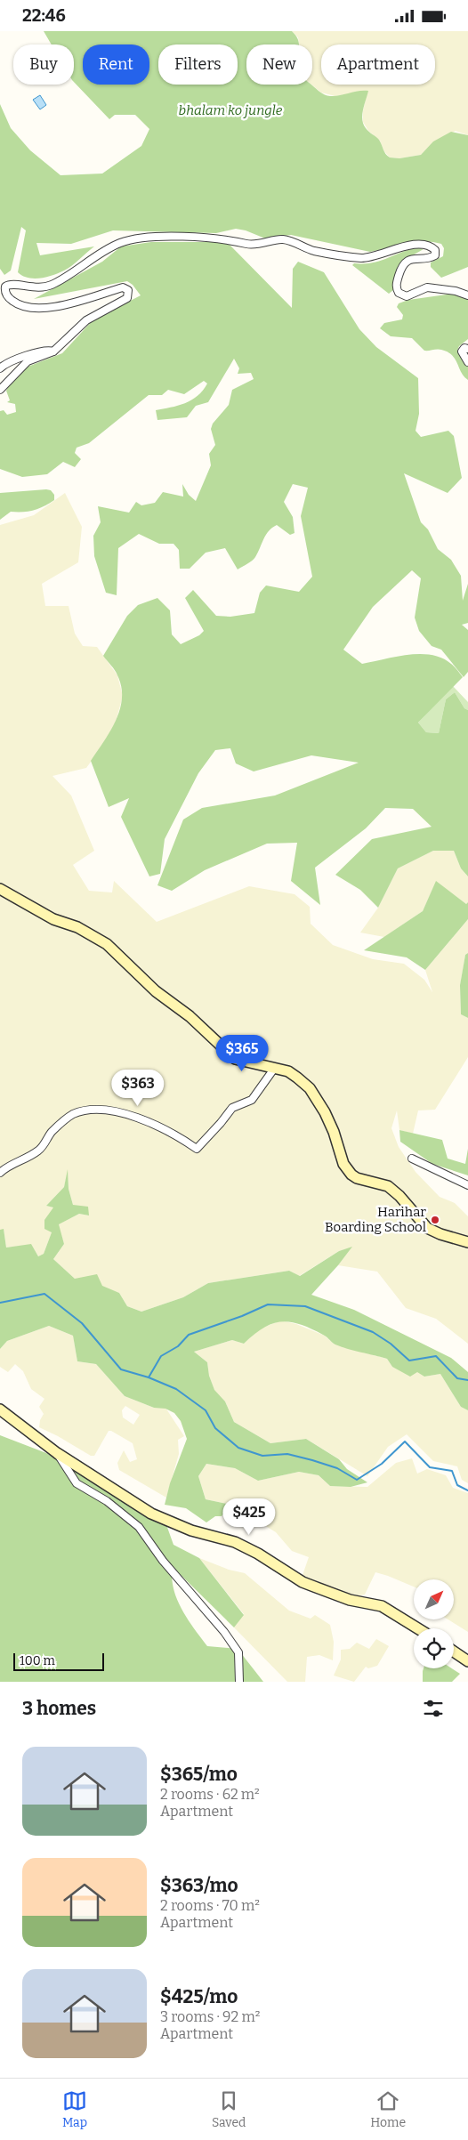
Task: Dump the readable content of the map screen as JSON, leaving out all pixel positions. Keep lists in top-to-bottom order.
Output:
{
  "parks": ["bhalam ko jungle"],
  "places": ["Harihar Boarding School"],
  "scale_bar": "100 m",
  "north": "top right",
  "page": {
    "status": "22:46",
    "chip": [
      "Buy",
      "Rent",
      "Filters",
      "New",
      "Apartment"
    ],
    "price": ["$365", "$363", "$425"],
    "scale": "100 m",
    "heading": "3 homes",
    "list": [
      {
        "name": "$365/mo",
        "note": "2 rooms · 62 m² · Apartment"
      },
      {
        "name": "$363/mo",
        "note": "2 rooms · 70 m² · Apartment"
      },
      {
        "name": "$425/mo",
        "note": "3 rooms · 92 m² · Apartment"
      }
    ],
    "tabs": ["Map", "Saved", "Home"]
  }
}
